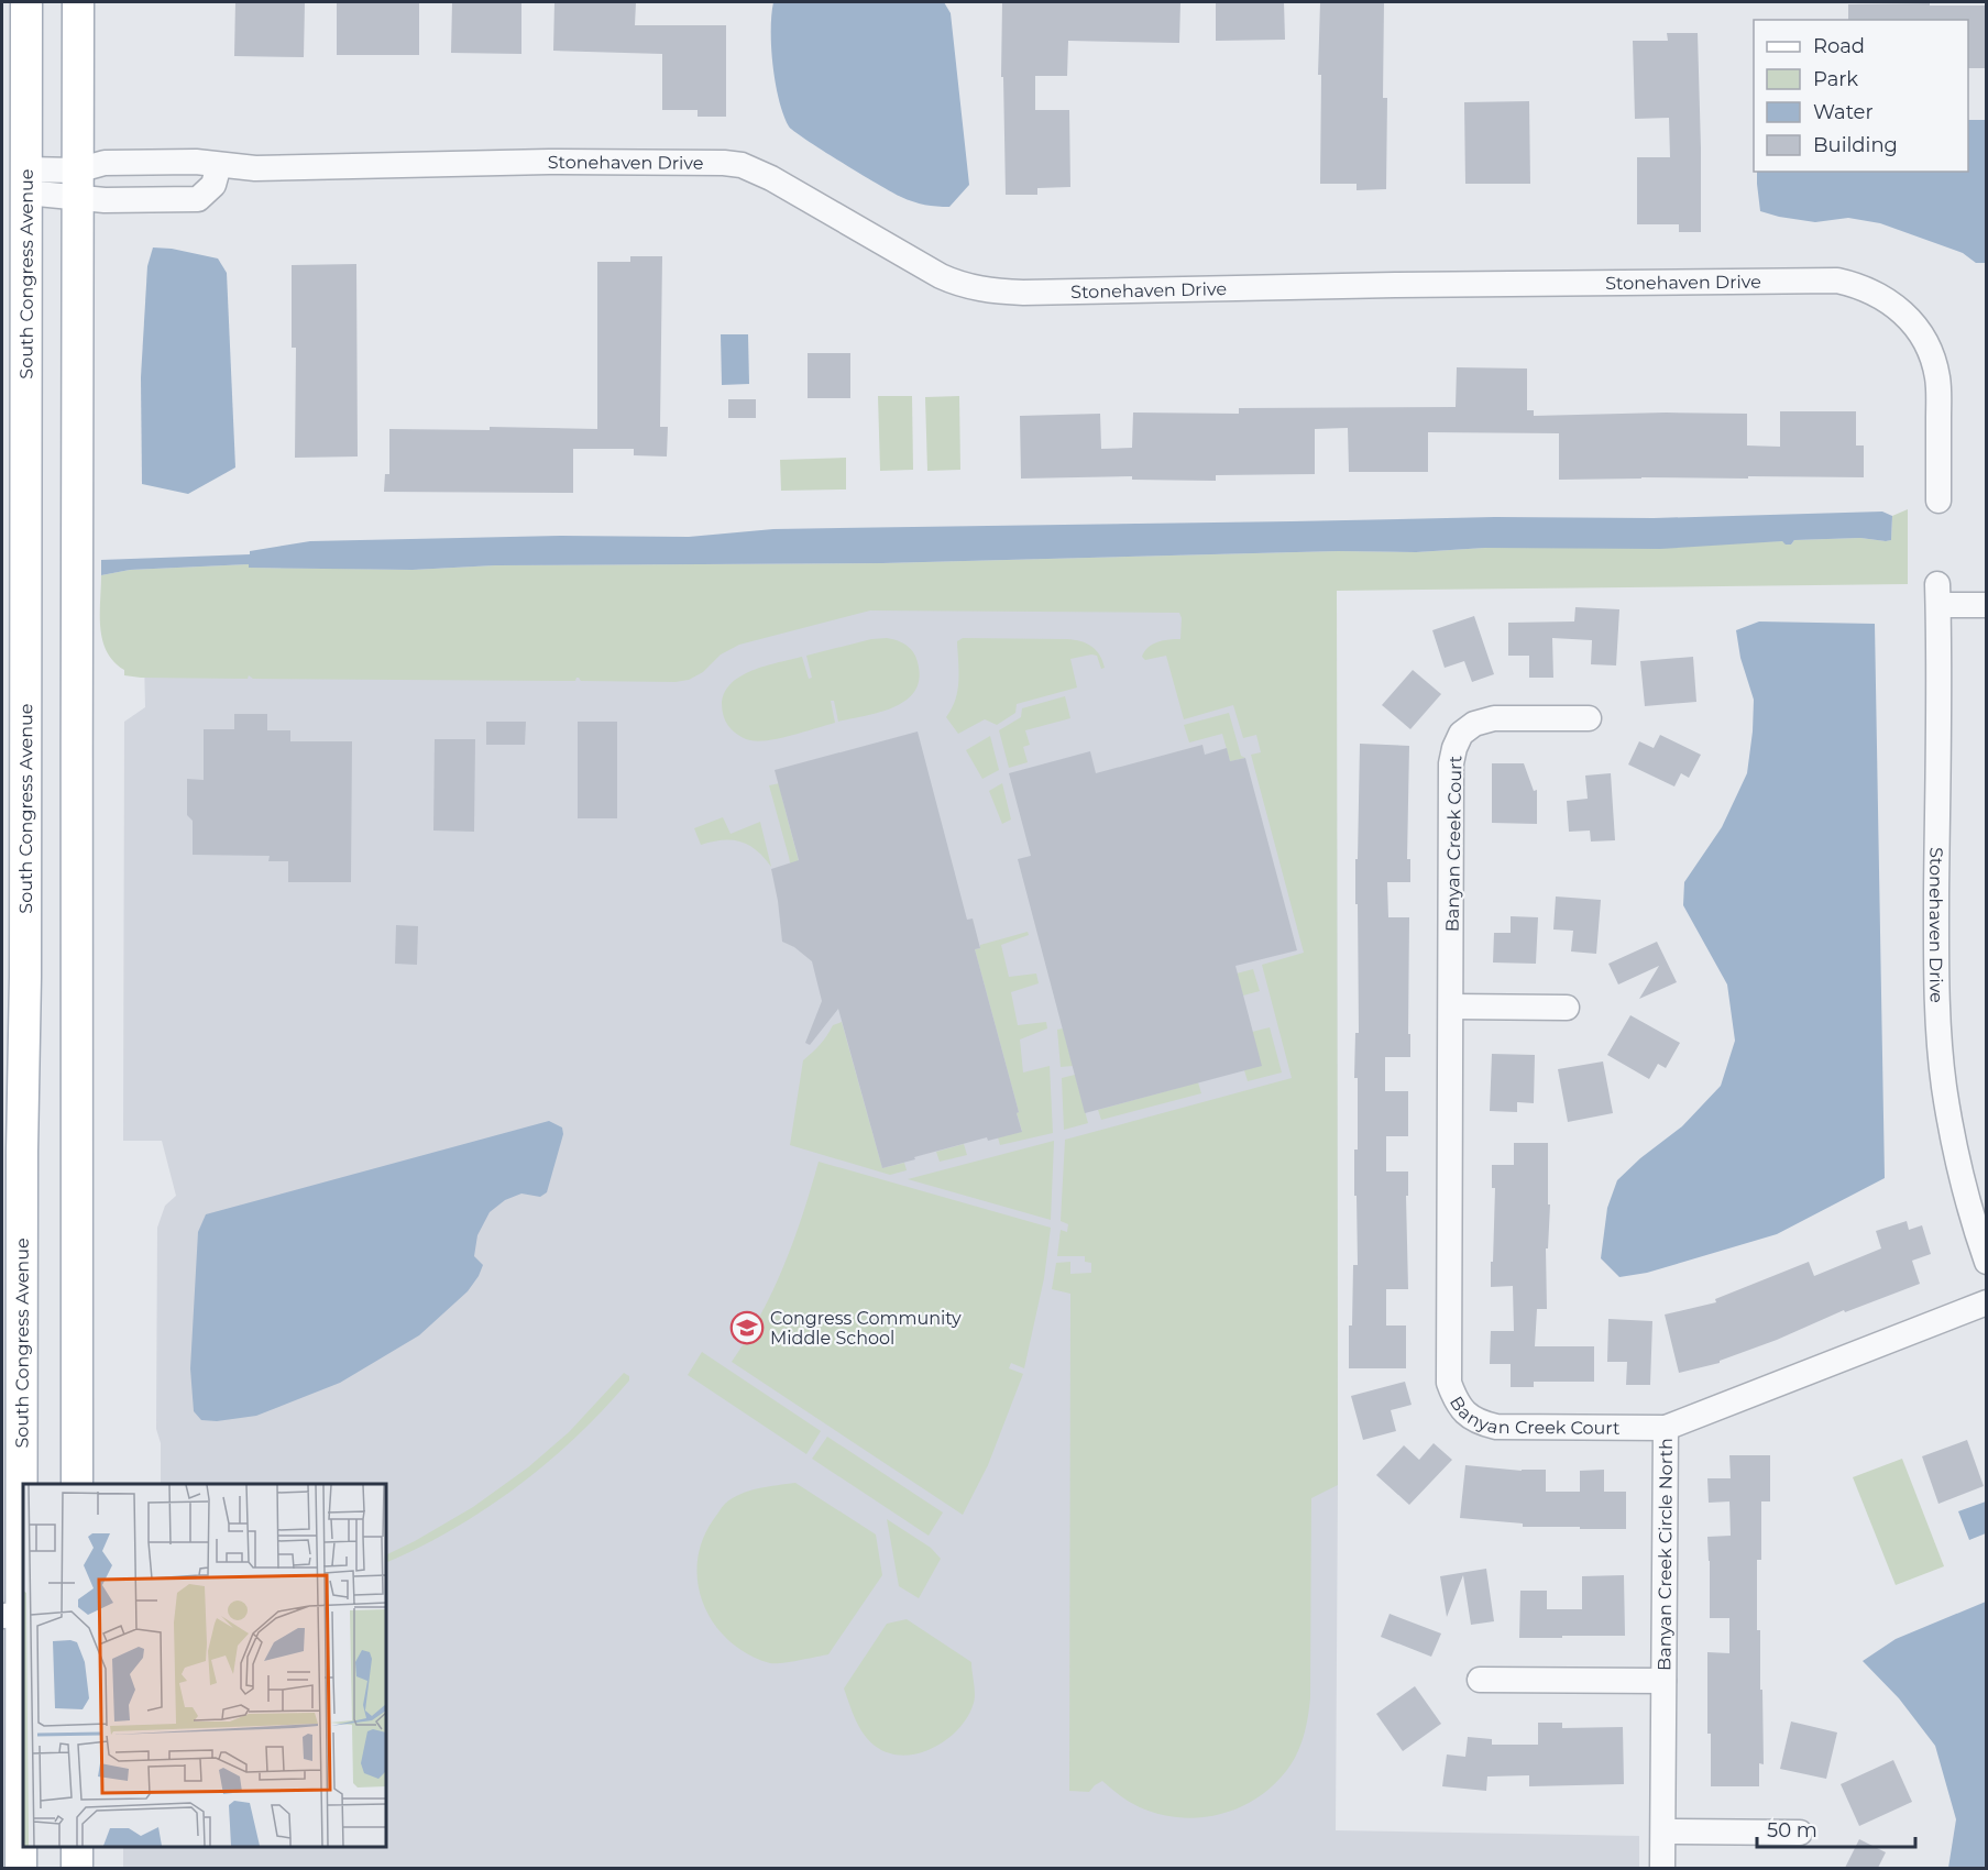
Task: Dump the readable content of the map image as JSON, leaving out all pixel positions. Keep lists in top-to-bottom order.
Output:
{
  "streets": {
    "main road": ["South Congress Avenue"],
    "street": ["Stonehaven Drive", "Banyan Creek Court", "Banyan Creek Circle North"]
  },
  "crossings": [
    ["Stonehaven Drive", "South Congress Avenue"],
    ["Banyan Creek Court", "Banyan Creek Circle North"]
  ],
  "places": {
    "school or university": ["Congress Community Middle School"]
  },
  "legend": [
    "Road",
    "Park",
    "Water",
    "Building"
  ],
  "scale_bar": "50 m"
}
